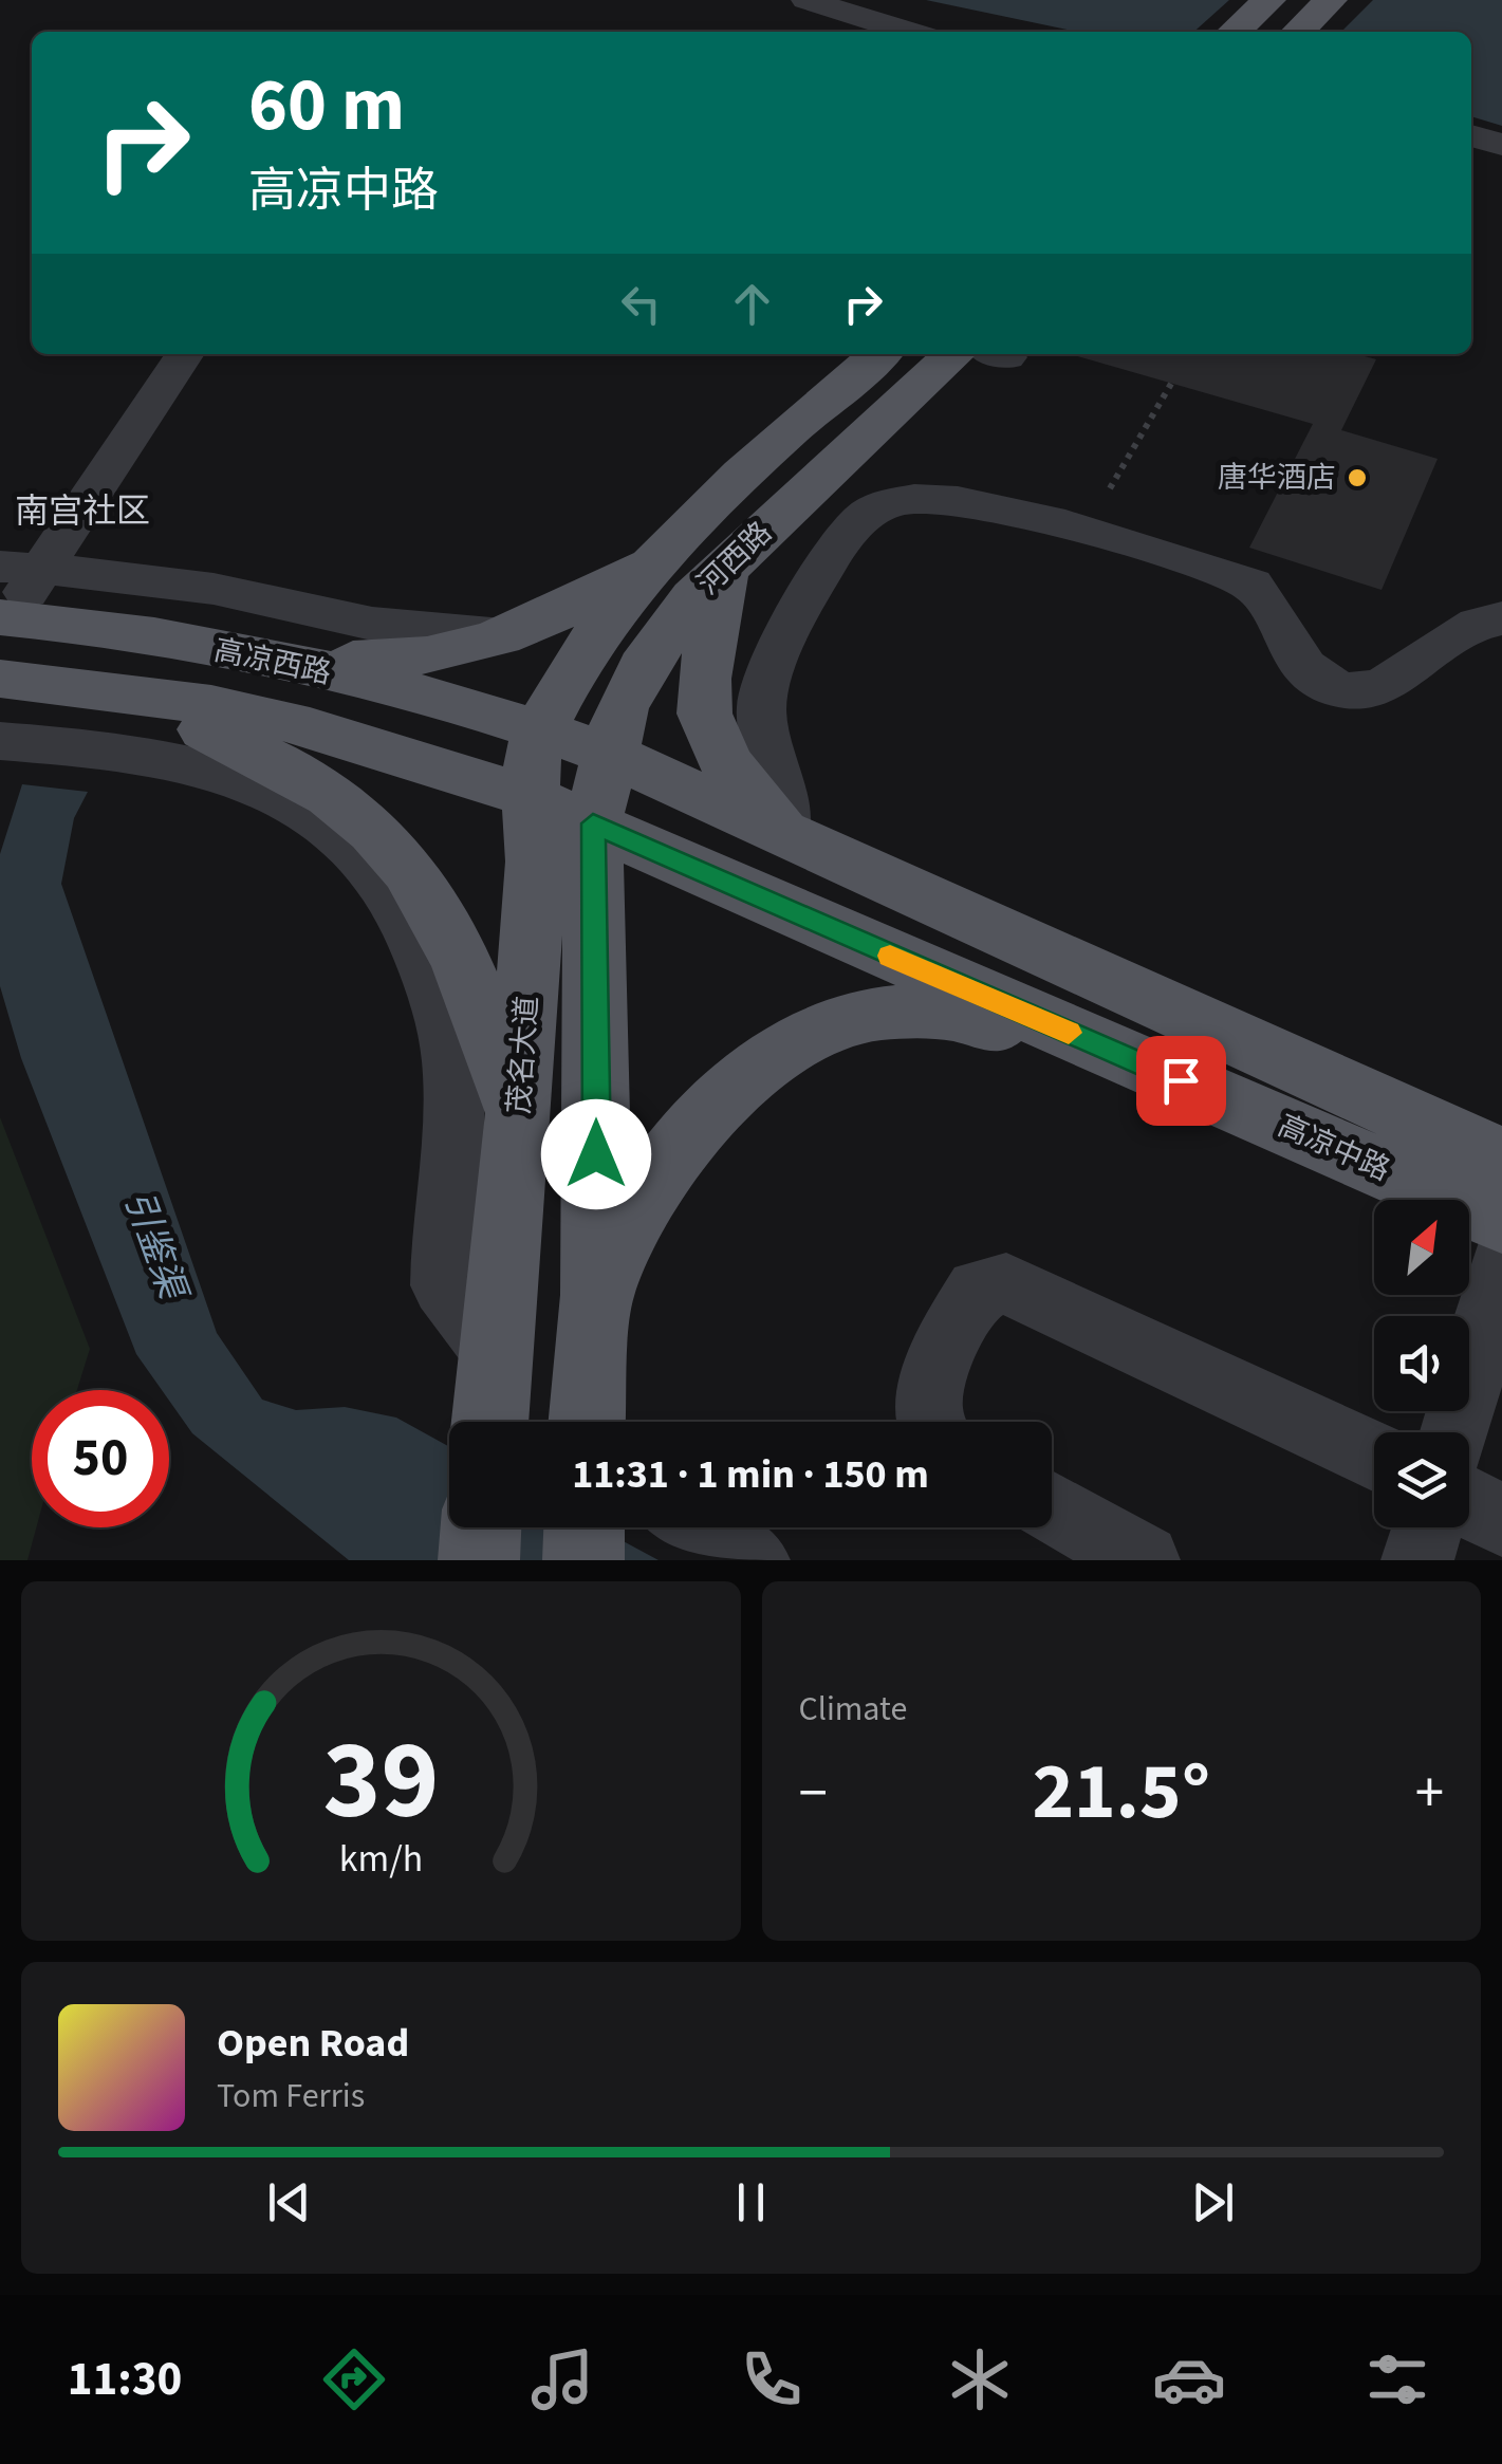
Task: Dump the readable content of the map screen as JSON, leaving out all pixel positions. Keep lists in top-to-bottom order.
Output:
{
  "streets": {
    "main road": [
      "河西路",
      "高凉西路",
      "茂名大道",
      "高凉中路"
    ]
  },
  "crossings": [
    ["河西路", "高凉西路"],
    ["河西路", "茂名大道"],
    ["河西路", "高凉中路"],
    ["高凉西路", "茂名大道"],
    ["高凉西路", "高凉中路"],
    ["茂名大道", "高凉中路"]
  ],
  "districts": ["南宫社区"],
  "water": ["引鉴渠"],
  "places": ["唐华酒店"],
  "north": "top right",
  "page": {
    "turn": ["60 m", "高凉中路"],
    "limit": "50",
    "trip": "11:31 · 1 min · 150 m",
    "tile": "Climate",
    "heat": ["−", "21.5°", "+"],
    "song": ["Open Road", "Tom Ferris"],
    "tabs": "11:30",
    "gauge": ["39", "km/h"]
  }
}
